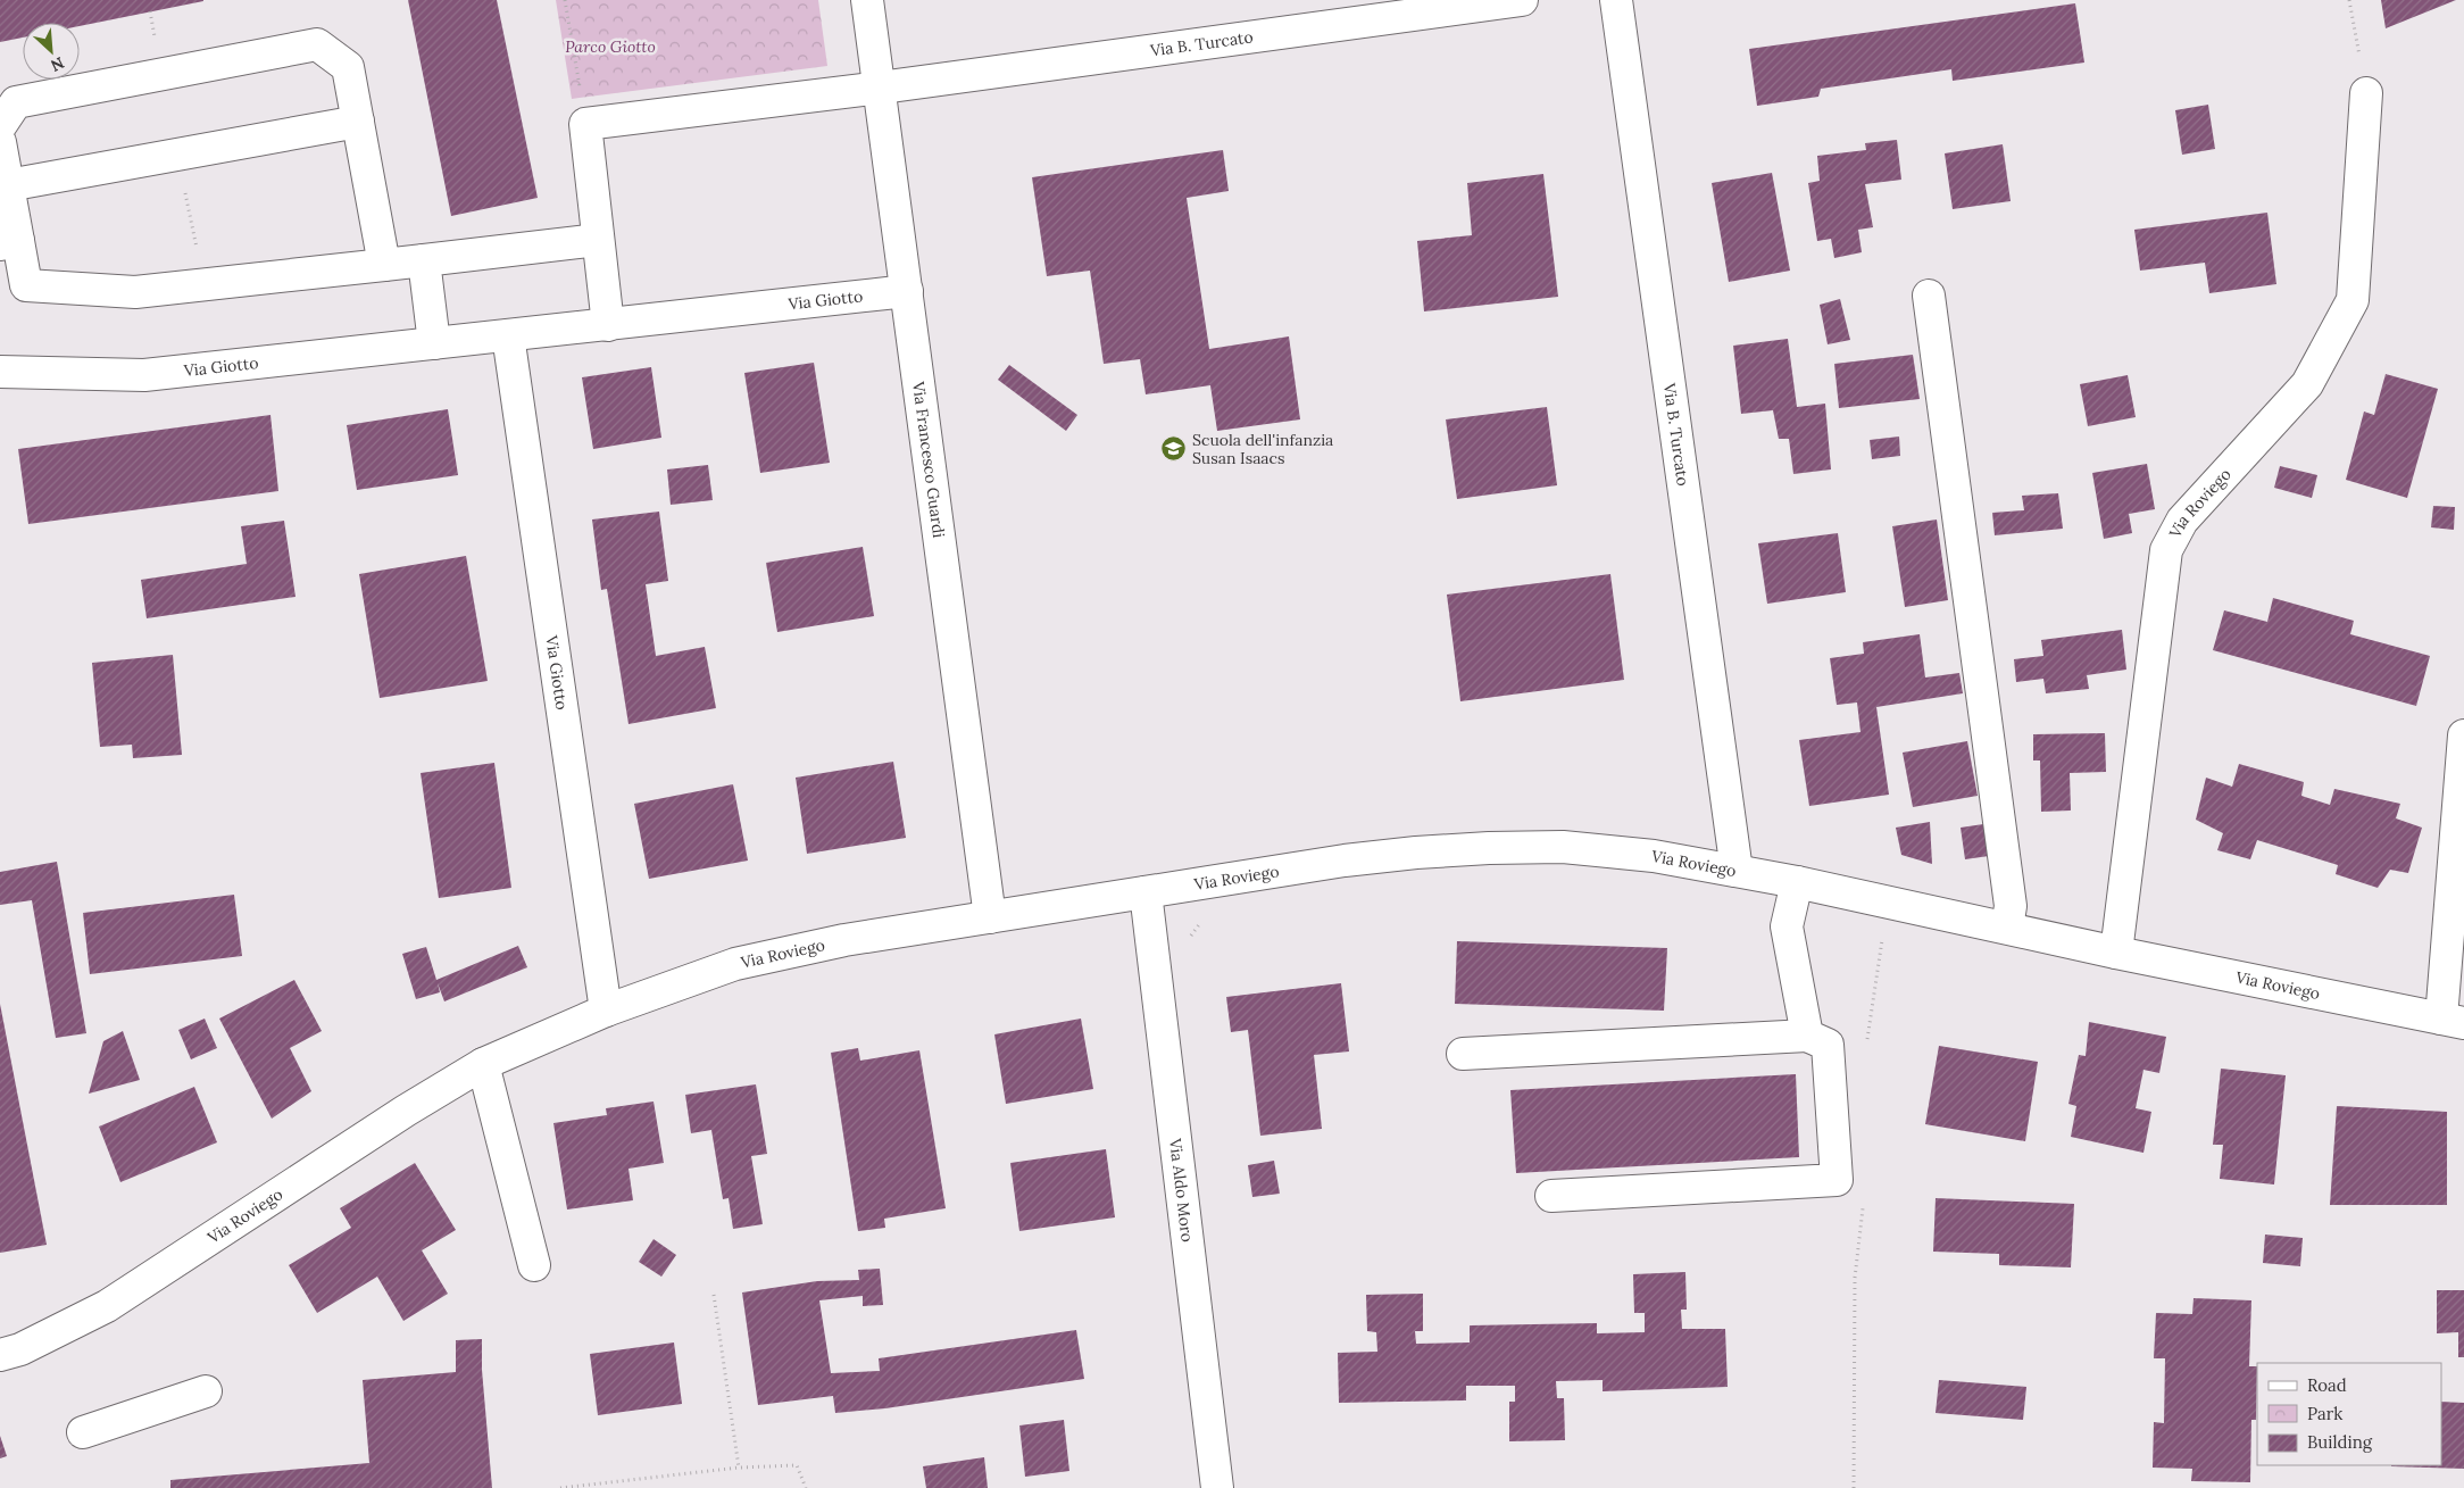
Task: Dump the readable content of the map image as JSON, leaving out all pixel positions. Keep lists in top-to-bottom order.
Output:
{
  "streets": {
    "street": [
      "Via B. Turcato",
      "Via Giotto",
      "Via Francesco Guardi",
      "Via Roviego",
      "Via Aldo Moro"
    ]
  },
  "crossings": [
    ["Via B. Turcato", "Via Francesco Guardi"],
    ["Via B. Turcato", "Via Roviego"],
    ["Via Giotto", "Via Francesco Guardi"],
    ["Via Giotto", "Via Roviego"],
    ["Via Francesco Guardi", "Via Roviego"],
    ["Via Roviego", "Via Aldo Moro"]
  ],
  "parks": ["Parco Giotto"],
  "places": {
    "school or university": ["Scuola dell'infanzia Susan Isaacs"]
  },
  "legend": ["Road", "Park", "Building"],
  "north": "bottom right"
}
